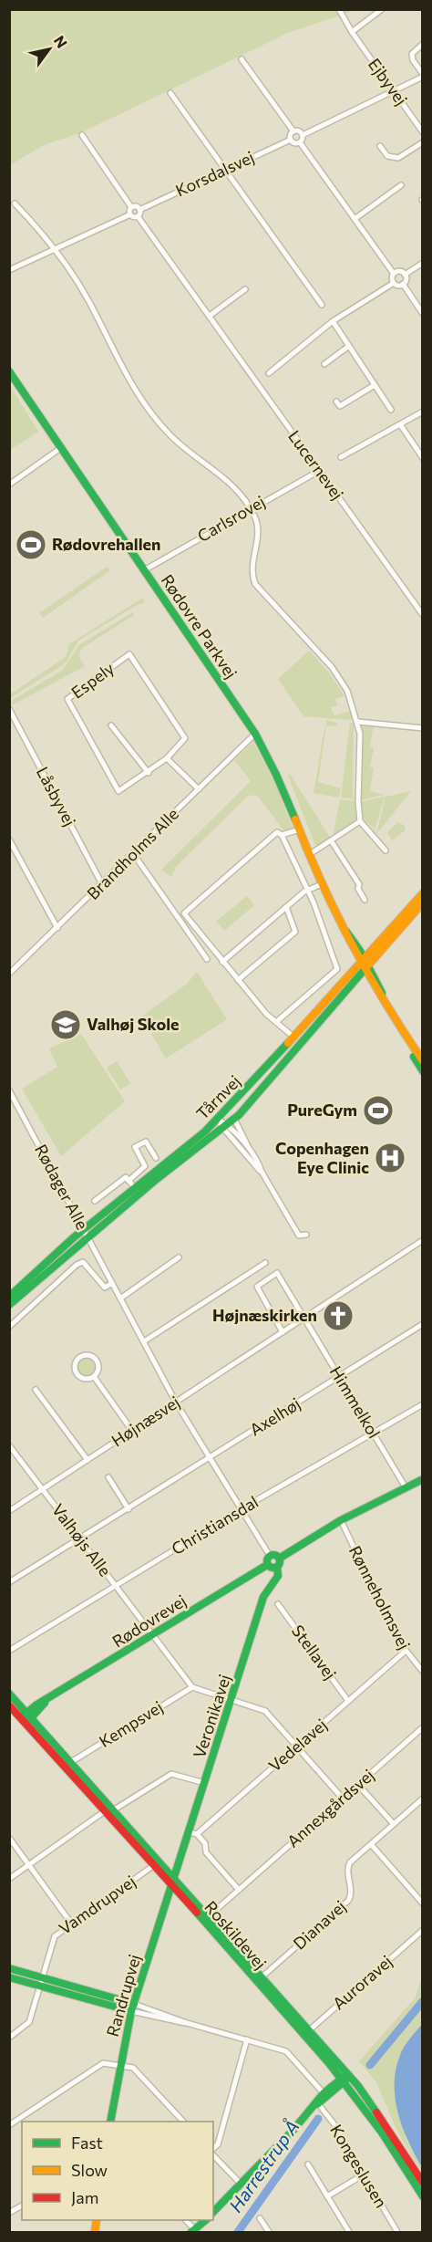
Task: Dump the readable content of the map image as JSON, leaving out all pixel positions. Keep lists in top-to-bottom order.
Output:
{
  "streets": {
    "street": [
      "Ejbyvej",
      "Korsdalsvej",
      "Lucernevej",
      "Carlsrovej",
      "Rødovre Parkvej",
      "Espely",
      "Låsbyvej",
      "Brandholms Alle",
      "Tårnvej",
      "Rødager Alle",
      "Himmelkol",
      "Axelhøj",
      "Højnæsvej",
      "Christiansdal",
      "Valhøjs Alle",
      "Rønneholmsvej",
      "Rødovrevej",
      "Stellavej",
      "Veronikavej",
      "Kempsvej",
      "Vedelavej",
      "Annexgårdsvej",
      "Vamdrupvej",
      "Dianavej",
      "Roskildevej",
      "Auroravej",
      "Randrupvej",
      "Kongeslusen"
    ]
  },
  "crossings": [
    ["Lucernevej", "Carlsrovej"],
    ["Carlsrovej", "Rødovre Parkvej"],
    ["Rødovre Parkvej", "Brandholms Alle"],
    ["Rødovre Parkvej", "Tårnvej"],
    ["Låsbyvej", "Brandholms Alle"],
    ["Tårnvej", "Rødager Alle"],
    ["Rødager Alle", "Axelhøj"],
    ["Rødager Alle", "Højnæsvej"],
    ["Rødager Alle", "Christiansdal"],
    ["Rødager Alle", "Rødovrevej"],
    ["Rødager Alle", "Veronikavej"],
    ["Himmelkol", "Axelhøj"],
    ["Himmelkol", "Højnæsvej"],
    ["Himmelkol", "Christiansdal"],
    ["Axelhøj", "Valhøjs Alle"],
    ["Højnæsvej", "Valhøjs Alle"],
    ["Christiansdal", "Valhøjs Alle"],
    ["Valhøjs Alle", "Rødovrevej"],
    ["Valhøjs Alle", "Kempsvej"],
    ["Rønneholmsvej", "Vedelavej"],
    ["Rødovrevej", "Veronikavej"],
    ["Rødovrevej", "Roskildevej"],
    ["Stellavej", "Vedelavej"],
    ["Veronikavej", "Vedelavej"],
    ["Veronikavej", "Roskildevej"],
    ["Veronikavej", "Randrupvej"],
    ["Kempsvej", "Roskildevej"],
    ["Annexgårdsvej", "Roskildevej"],
    ["Vamdrupvej", "Roskildevej"],
    ["Dianavej", "Roskildevej"],
    ["Roskildevej", "Auroravej"],
    ["Roskildevej", "Randrupvej"]
  ],
  "water": ["Harrestrup Å"],
  "places": {
    "sports": ["Rødovrehallen", "PureGym"],
    "school or university": ["Valhøj Skole"],
    "hospital": ["Copenhagen Eye Clinic"],
    "church": ["Højnæskirken"]
  },
  "legend": ["Fast", "Slow", "Jam"],
  "north": "top right"
}
